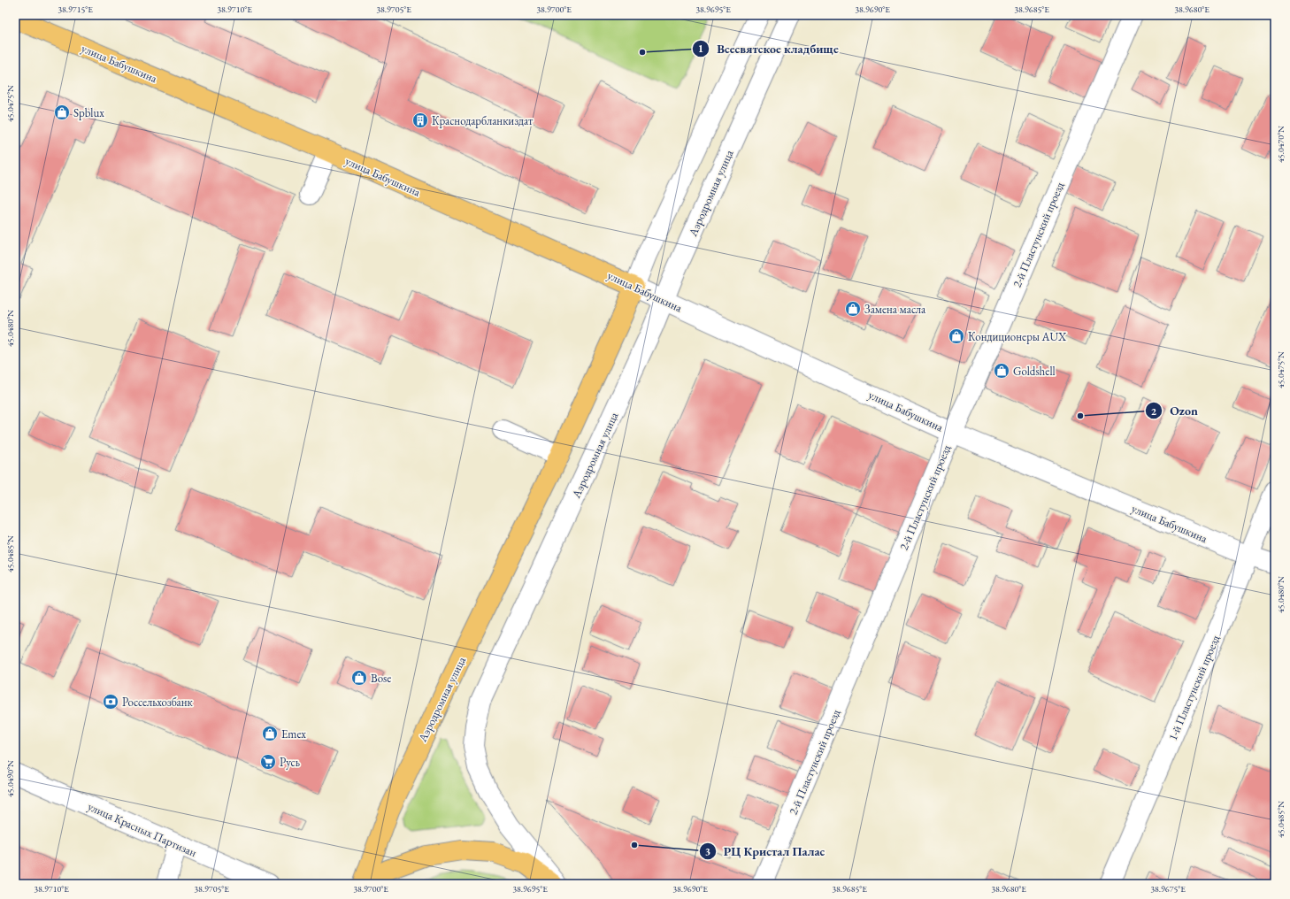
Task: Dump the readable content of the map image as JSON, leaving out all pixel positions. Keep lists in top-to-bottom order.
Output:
{
  "streets": {
    "main road": ["улица Бабушкина", "Аэродромная улица"],
    "street": ["2-й Пластунский проезд", "1-й Пластунский проезд", "улица Красных Партизан"]
  },
  "crossings": [
    ["улица Бабушкина", "Аэродромная улица"],
    ["улица Бабушкина", "2-й Пластунский проезд"],
    ["улица Бабушкина", "1-й Пластунский проезд"]
  ],
  "places": {
    "other": ["Всесвятское кладбище", "Ozon", "РЦ Кристал Палас"],
    "shop": [
      "Spblux",
      "Замена масла",
      "Кондиционеры AUX",
      "Goldshell",
      "Bose",
      "Emex"
    ],
    "building": ["Краснодарбланкиздат"],
    "bank": ["Россельхозбанк"],
    "supermarket": ["Русь"]
  },
  "coordinates": [
    "38.9715°E",
    "38.9710°E",
    "38.9705°E",
    "38.9700°E",
    "38.9695°E",
    "38.9690°E",
    "38.9685°E",
    "38.9680°E",
    "45.0475°N",
    "45.0470°N",
    "45.0480°N",
    "45.0485°N",
    "45.0490°N",
    "38.9675°E"
  ]
}
